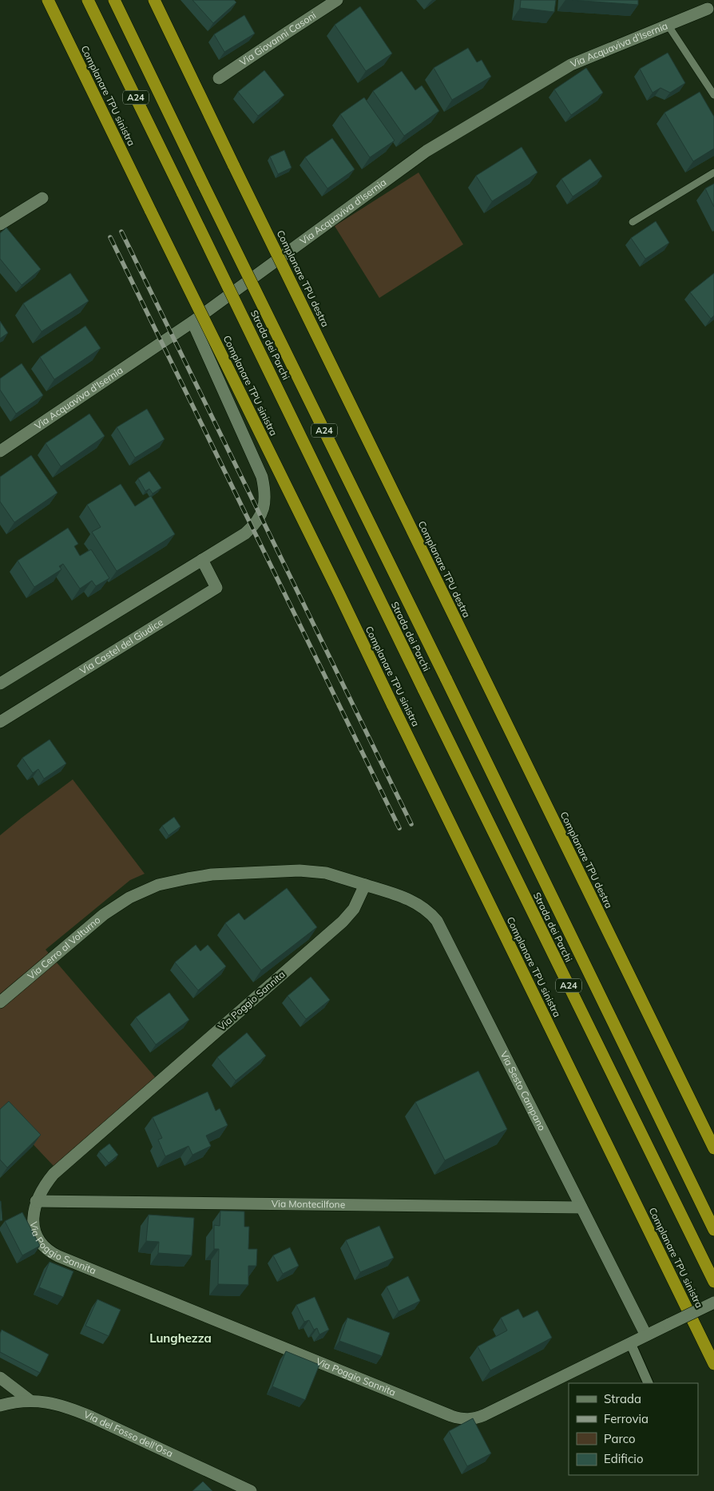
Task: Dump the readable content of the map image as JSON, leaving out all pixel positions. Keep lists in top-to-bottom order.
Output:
{
  "streets": {
    "highway": [
      "Complanare TPU sinistra",
      "A24",
      "Complanare TPU destra",
      "Strada dei Parchi"
    ],
    "street": [
      "Via Giovanni Casoni",
      "Via Acquaviva d'Isernia",
      "Via Castel del Giudice",
      "Via Cerro al Volturno",
      "Via Poggio Sannita",
      "Via Sesto Campano",
      "Via Montecilfone",
      "Via del Fosso dell'Osa"
    ]
  },
  "crossings": [
    ["Via Cerro al Volturno", "Via Poggio Sannita"],
    ["Via Cerro al Volturno", "Via Sesto Campano"],
    ["Via Poggio Sannita", "Via Sesto Campano"],
    ["Via Poggio Sannita", "Via Montecilfone"],
    ["Via Sesto Campano", "Via Montecilfone"]
  ],
  "districts": ["Lunghezza"],
  "legend": [
    "Strada",
    "Ferrovia",
    "Parco",
    "Edificio"
  ]
}
